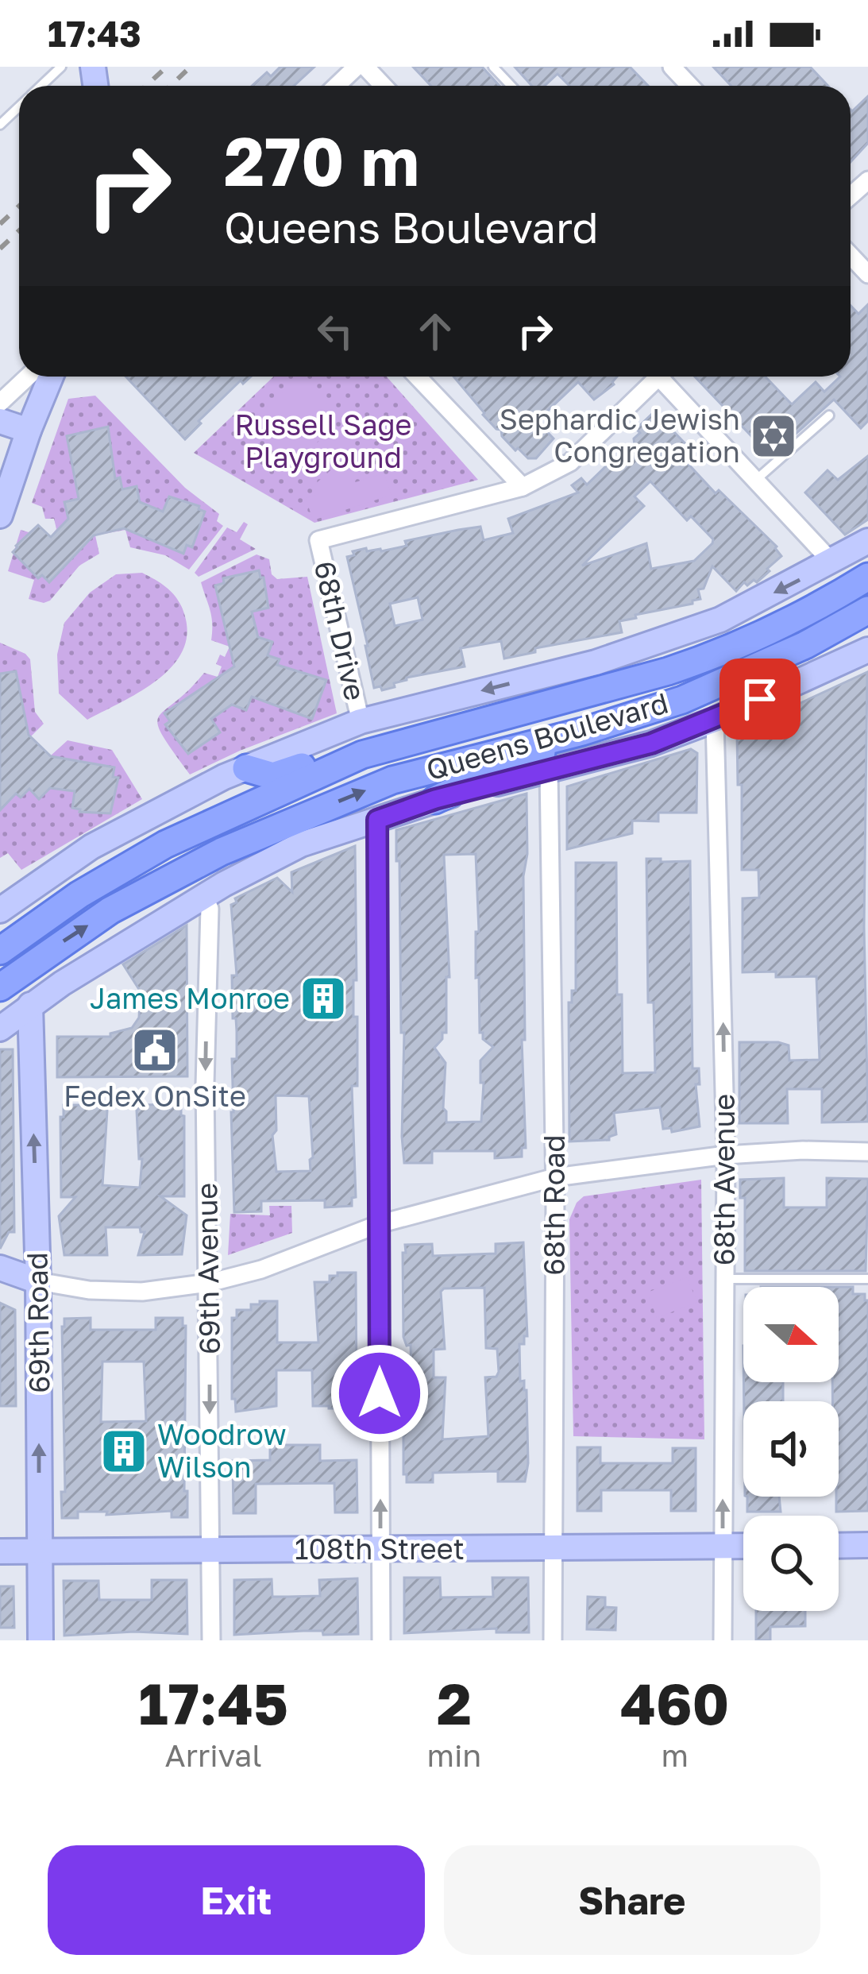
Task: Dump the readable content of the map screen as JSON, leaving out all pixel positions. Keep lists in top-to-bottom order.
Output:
{
  "streets": {
    "main road": ["Queens Boulevard"],
    "street": [
      "68th Drive",
      "68th Avenue",
      "68th Road",
      "69th Avenue",
      "69th Road",
      "108th Street"
    ]
  },
  "crossings": [
    ["68th Drive", "Queens Boulevard"],
    ["Queens Boulevard", "68th Avenue"],
    ["Queens Boulevard", "68th Road"],
    ["Queens Boulevard", "69th Avenue"],
    ["Queens Boulevard", "69th Road"],
    ["68th Avenue", "108th Street"],
    ["68th Road", "108th Street"],
    ["69th Avenue", "108th Street"],
    ["69th Road", "108th Street"]
  ],
  "one_way": ["68th Avenue", "69th Avenue", "69th Road"],
  "parks": ["Russell Sage Playground"],
  "places": {
    "synagogue": ["Sephardic Jewish Congregation"],
    "building": ["James Monroe", "Woodrow Wilson"],
    "public building": ["Fedex OnSite"]
  },
  "north": "right",
  "page": {
    "status": "17:43",
    "turn": ["270 m", "Queens Boulevard"],
    "eta": [
      "17:45",
      "Arrival",
      "2",
      "min",
      "460",
      "m"
    ],
    "buttons": ["Exit", "Share"]
  }
}
